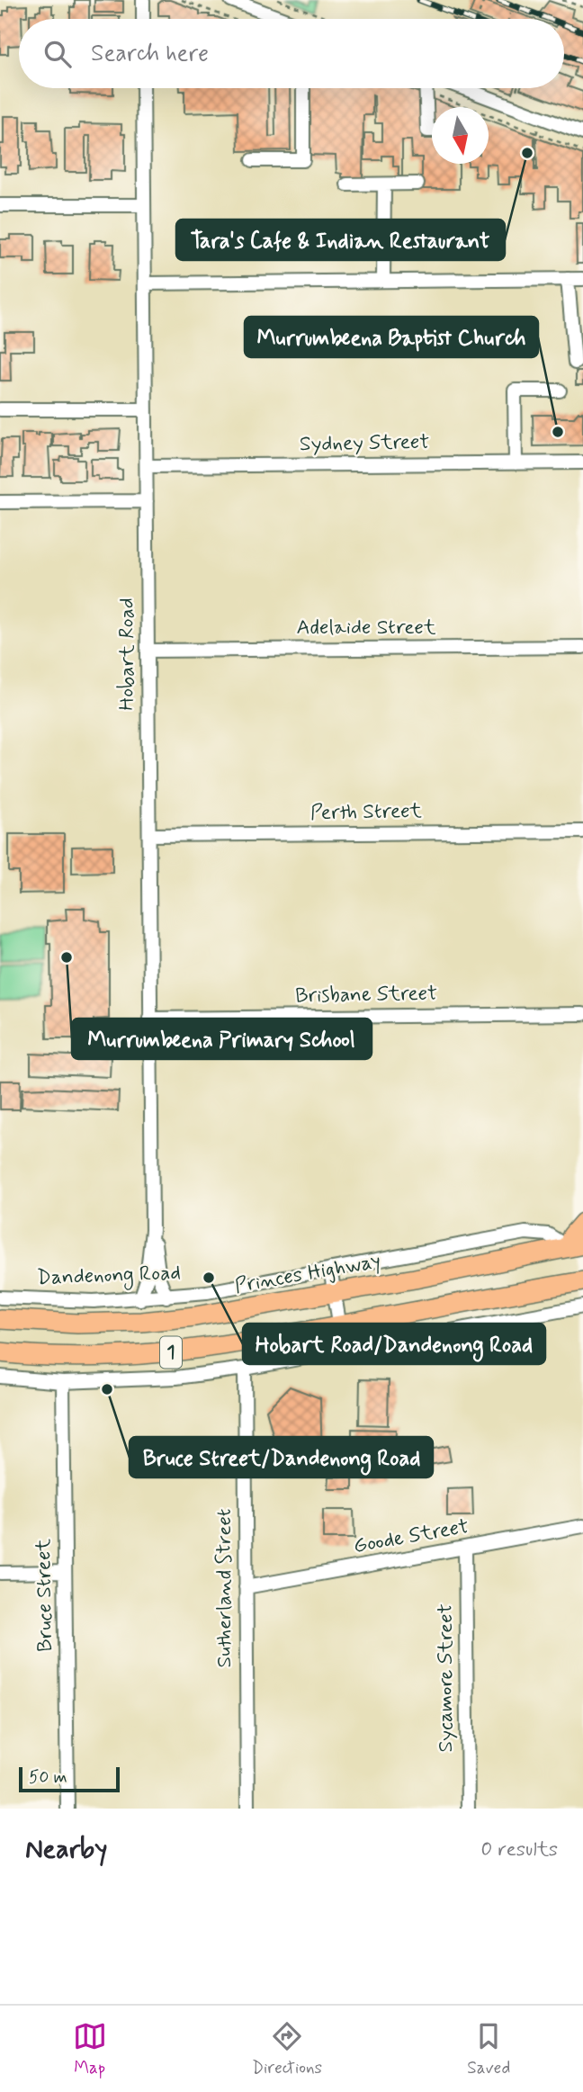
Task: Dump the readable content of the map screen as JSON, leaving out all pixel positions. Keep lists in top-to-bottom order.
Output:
{
  "streets": {
    "highway": ["Princes Highway", "1"],
    "street": [
      "Sydney Street",
      "Adelaide Street",
      "Hobart Road",
      "Perth Street",
      "Brisbane Street",
      "Dandenong Road",
      "Goode Street",
      "Sutherland Street",
      "Bruce Street",
      "Sycamore Street"
    ]
  },
  "crossings": [
    ["Sydney Street", "Hobart Road"],
    ["Adelaide Street", "Hobart Road"],
    ["Hobart Road", "Perth Street"],
    ["Hobart Road", "Brisbane Street"],
    ["Hobart Road", "Dandenong Road"],
    ["Princes Highway", "Dandenong Road"],
    ["Goode Street", "Sutherland Street"],
    ["Goode Street", "Sycamore Street"]
  ],
  "places": [
    "Tara's Cafe & Indian Restaurant",
    "Murrumbeena Baptist Church",
    "Murrumbeena Primary School",
    "Hobart Road/Dandenong Road",
    "Bruce Street/Dandenong Road"
  ],
  "scale_bar": "50 m",
  "north": "bottom",
  "page": {
    "search": "Search here",
    "scale": "50 m",
    "heading": ["Nearby", "0 results"],
    "nav": ["Map", "Directions", "Saved"]
  }
}
